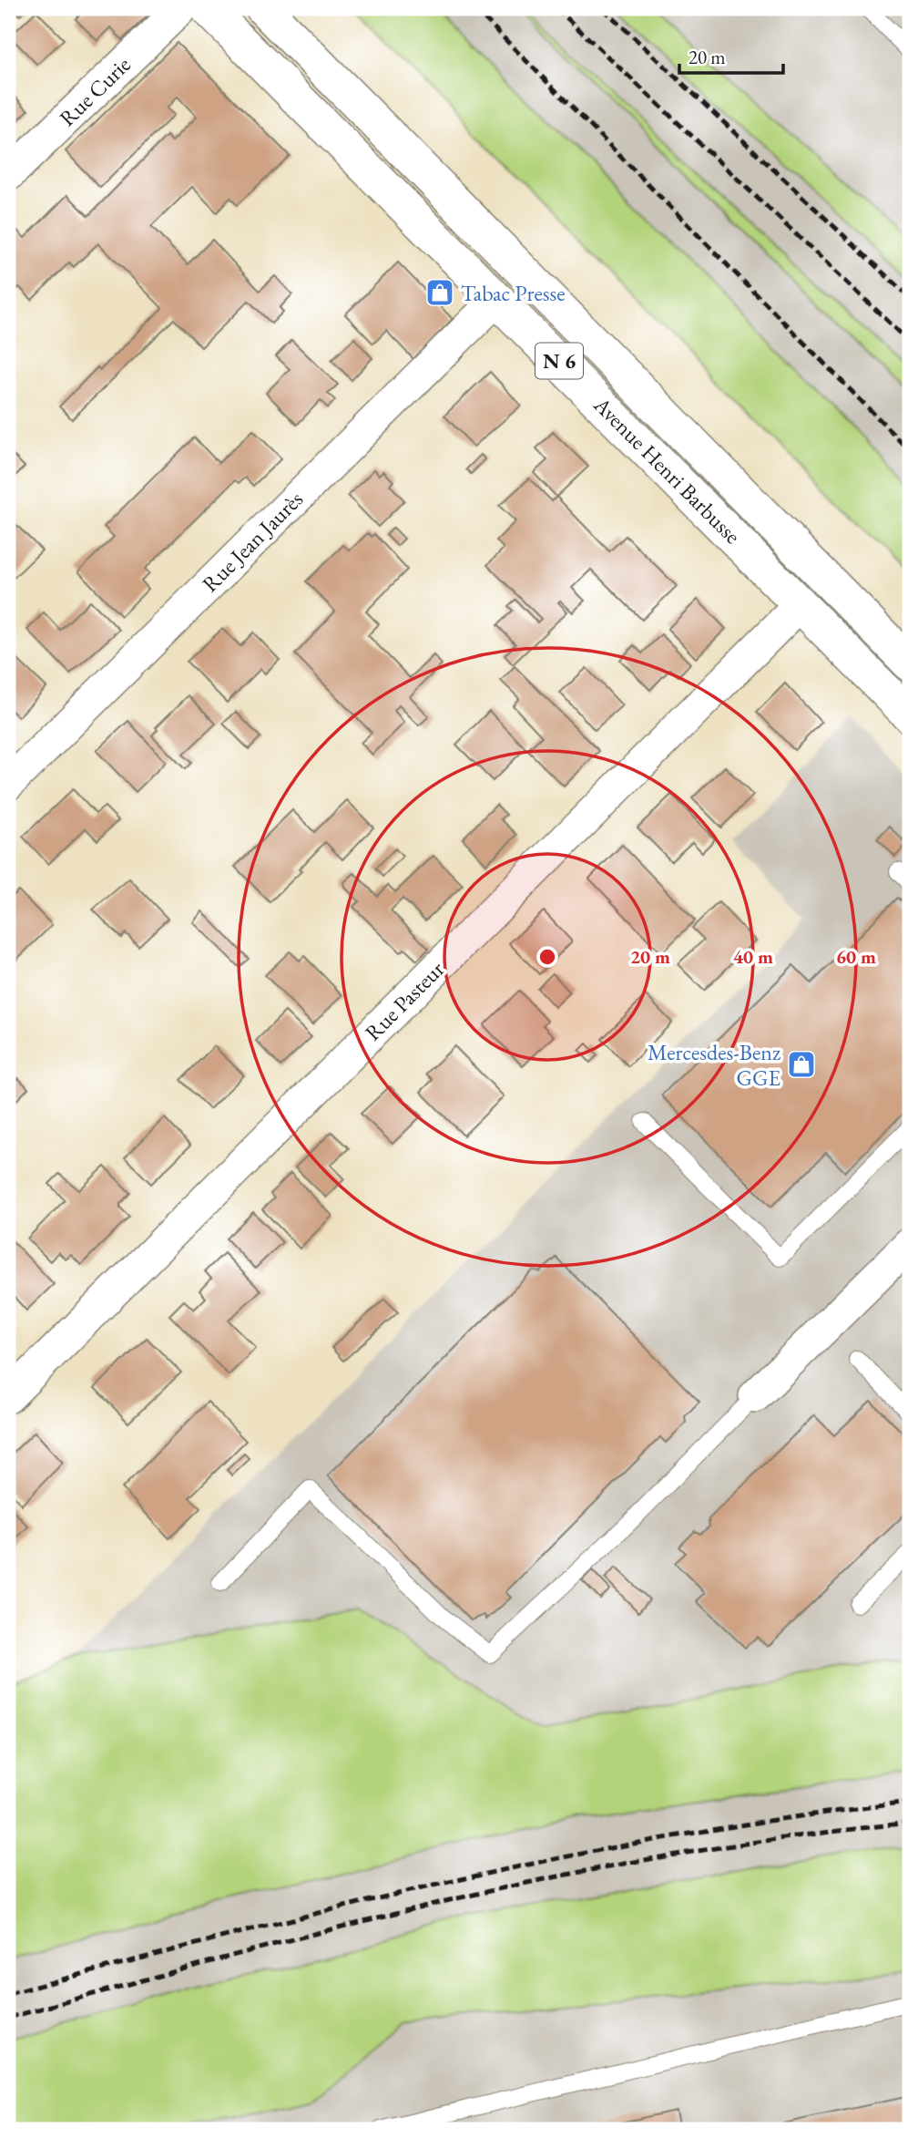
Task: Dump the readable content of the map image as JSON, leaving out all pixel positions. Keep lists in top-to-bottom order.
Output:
{
  "streets": {
    "main road": ["N 6", "Avenue Henri Barbusse"],
    "street": ["Rue Curie", "Rue Jean Jaurès", "Rue Pasteur"]
  },
  "crossings": [
    ["Avenue Henri Barbusse", "Rue Jean Jaurès"],
    ["Avenue Henri Barbusse", "Rue Pasteur"]
  ],
  "places": {
    "shop": ["Tabac Presse", "Mercesdes-Benz GGE"]
  },
  "scale_bar": "20 m",
  "rings": ["20 m", "40 m", "60 m"]
}
